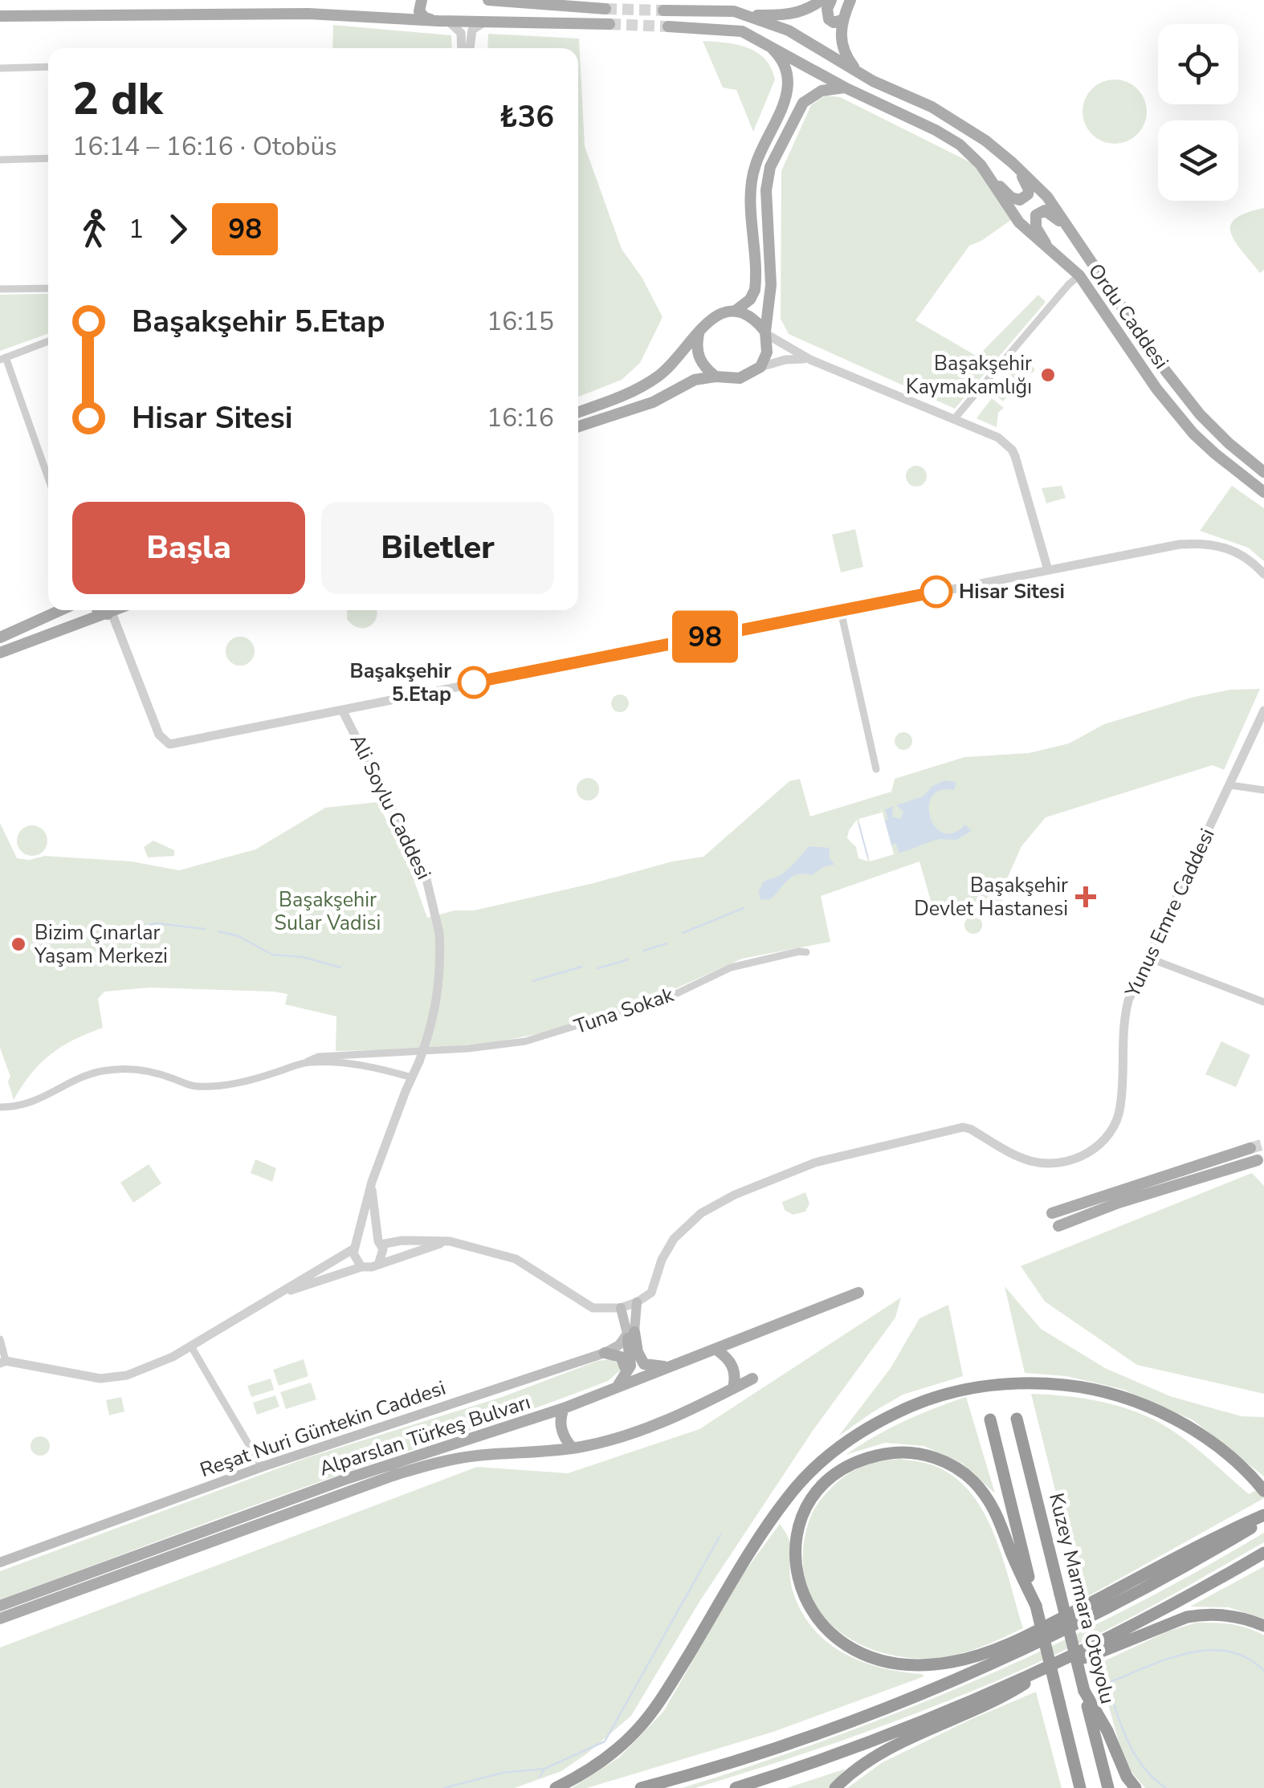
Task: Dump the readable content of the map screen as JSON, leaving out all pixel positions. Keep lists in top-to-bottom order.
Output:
{
  "streets": {
    "highway": ["Kuzey Marmara Otoyolu"],
    "main road": ["Ordu Caddesi", "Reşat Nuri Güntekin Caddesi", "Alparslan Türkeş Bulvarı"],
    "street": ["Ali Soylu Caddesi", "Yunus Emre Caddesi", "Tuna Sokak"]
  },
  "parks": ["Başakşehir Sular Vadisi"],
  "places": {
    "other": [
      "Başakşehir Kaymakamlığı",
      "Hisar Sitesi",
      "Başakşehir 5.Etap",
      "Bizim Çınarlar Yaşam Merkezi"
    ],
    "health": ["Başakşehir Devlet Hastanesi"]
  },
  "lines": ["bus line 98"],
  "page": {
    "on_map": "98",
    "heading": ["2 dk", "16:14 – 16:16 · Otobüs", "₺36"],
    "legs": ["1", "98"],
    "list": [
      {
        "name": "Başakşehir 5.Etap",
        "value": "16:15"
      },
      {
        "name": "Hisar Sitesi",
        "value": "16:16"
      }
    ],
    "buttons": ["Başla", "Biletler"]
  }
}
